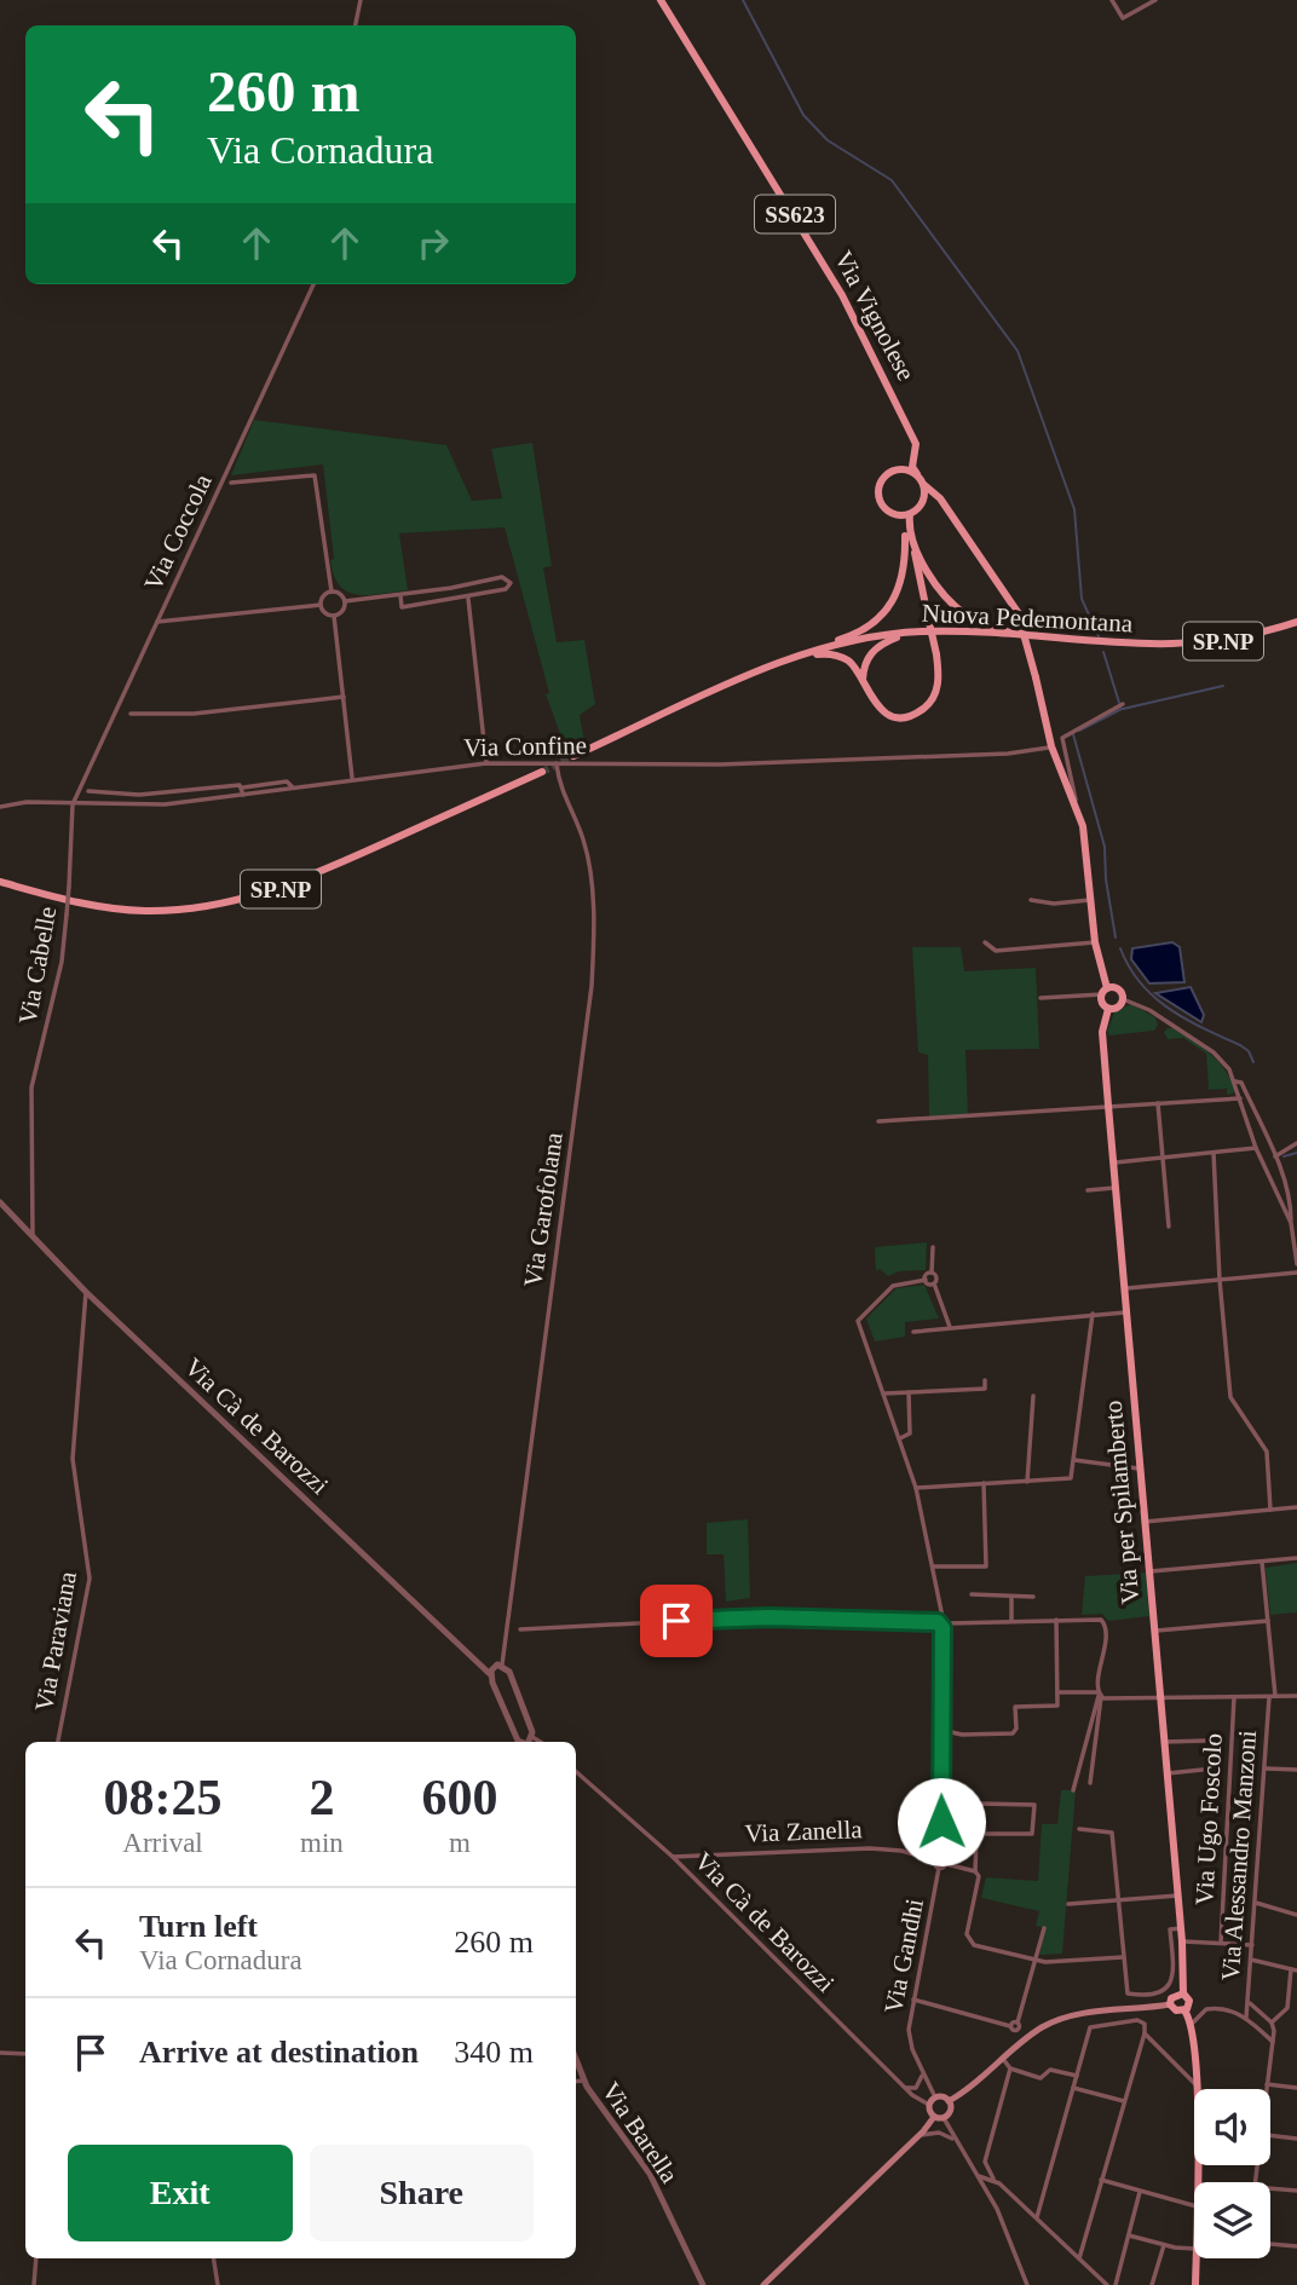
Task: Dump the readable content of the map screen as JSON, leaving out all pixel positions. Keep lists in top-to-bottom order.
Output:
{
  "streets": {
    "main road": [
      "SS623",
      "Via Vignolese",
      "Nuova Pedemontana",
      "SP.NP",
      "Via per Spilamberto"
    ],
    "street": [
      "Via Coccola",
      "Via Confine",
      "Via Cabelle",
      "Via Garofolana",
      "Via Cà de Barozzi",
      "Via Paraviana",
      "Via Ugo Foscolo",
      "Via Zanella",
      "Via Alessandro Manzoni",
      "Via Gandhi",
      "Via Barella"
    ]
  },
  "crossings": [
    ["Via Vignolese", "Via Confine"],
    ["Via Vignolese", "Via per Spilamberto"],
    ["Via Coccola", "Via Confine"],
    ["Via Coccola", "Via Cabelle"],
    ["Via Confine", "Via Cabelle"],
    ["Via Confine", "Via Garofolana"],
    ["Via Confine", "Via per Spilamberto"],
    ["Via Cabelle", "Via Cà de Barozzi"],
    ["Via Cà de Barozzi", "Via Paraviana"],
    ["Via Cà de Barozzi", "Via Zanella"],
    ["Via Cà de Barozzi", "Via Gandhi"]
  ],
  "page": {
    "turn": ["260 m", "Via Cornadura"],
    "eta": [
      "08:25",
      "Arrival",
      "2",
      "min",
      "600",
      "m"
    ],
    "list": [
      {
        "name": "Turn left",
        "note": "Via Cornadura",
        "value": "260 m"
      },
      {
        "name": "Arrive at destination",
        "value": "340 m"
      }
    ],
    "buttons": ["Exit", "Share"]
  }
}
